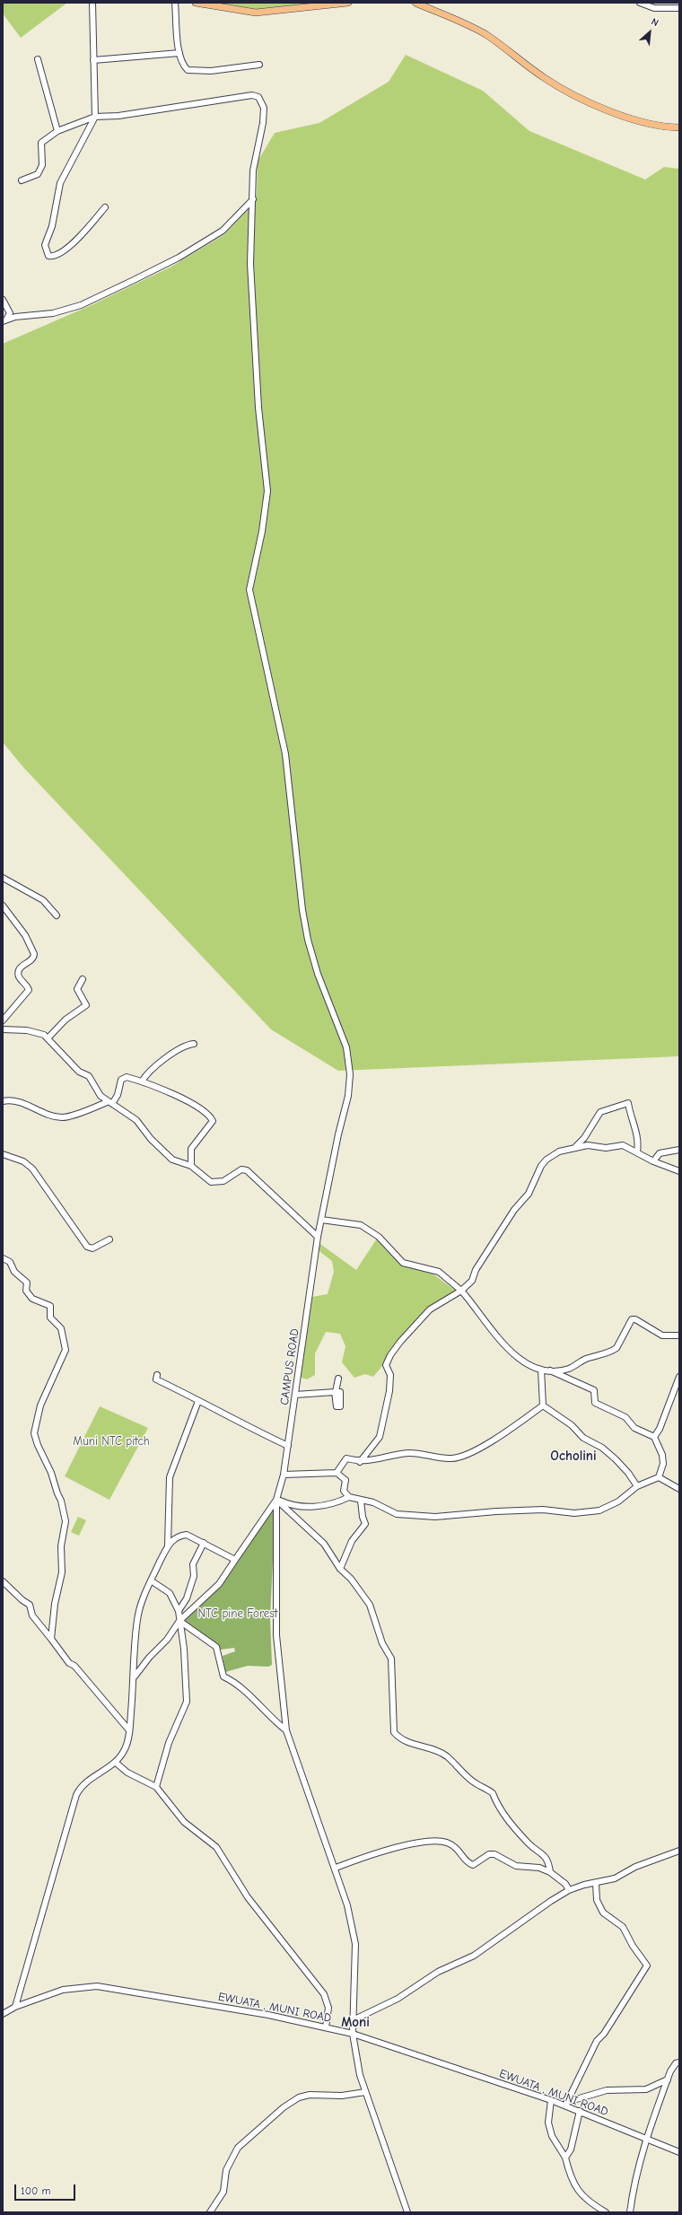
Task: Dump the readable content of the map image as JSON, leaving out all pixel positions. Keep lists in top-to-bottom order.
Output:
{
  "streets": {
    "street": ["CAMPUS ROAD", "EWUATA , MUNI ROAD"]
  },
  "districts": ["Ocholini", "Moni"],
  "parks": ["Muni NTC pitch", "NTC pine Forest"],
  "scale_bar": "100 m",
  "north": "top right"
}
